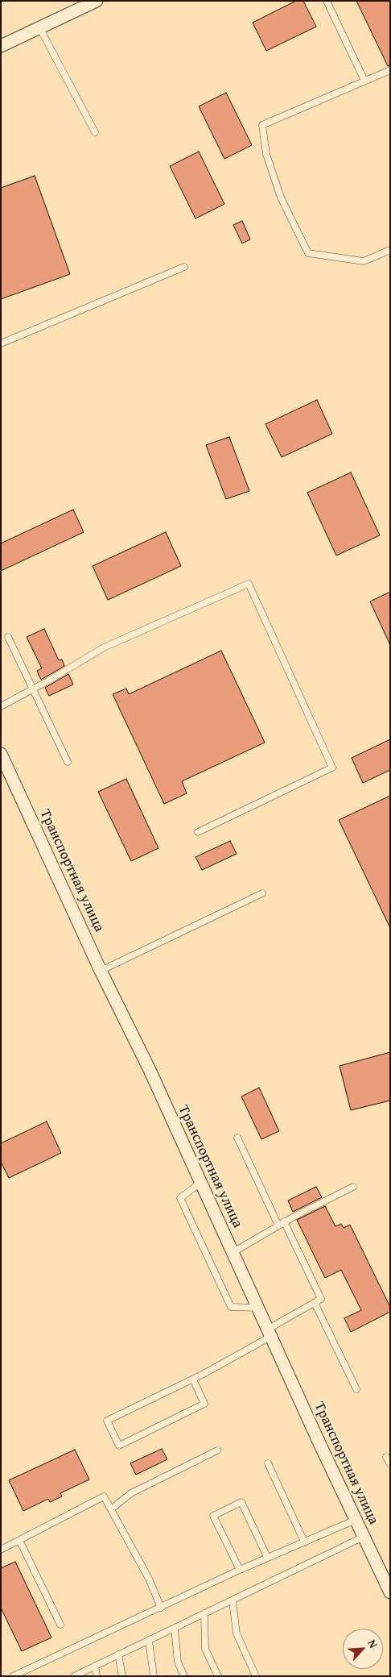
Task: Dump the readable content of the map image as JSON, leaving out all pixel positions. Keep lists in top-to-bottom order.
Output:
{
  "streets": {
    "street": ["Транспортная улица"]
  },
  "north": "top right"
}
